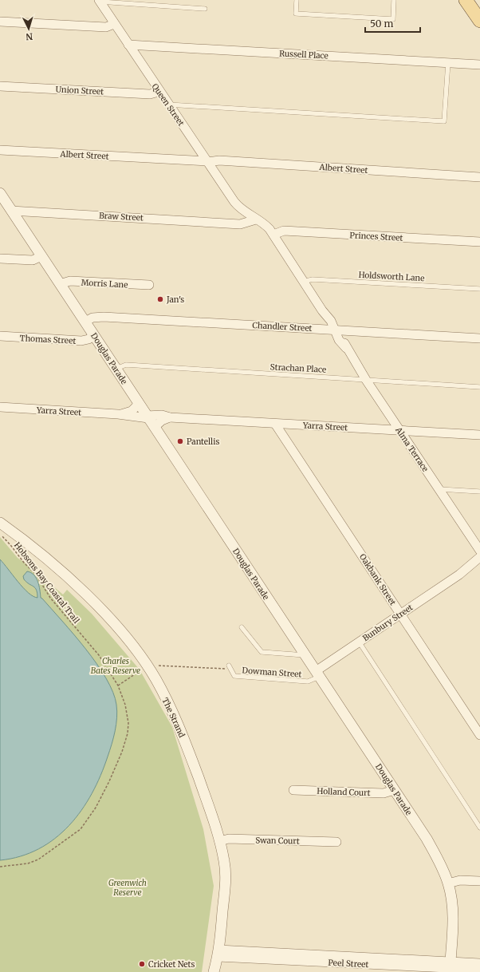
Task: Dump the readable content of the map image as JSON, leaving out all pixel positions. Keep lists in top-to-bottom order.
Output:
{
  "streets": {
    "street": [
      "Russell Place",
      "Union Street",
      "Queen Street",
      "Albert Street",
      "Braw Street",
      "Princes Street",
      "Morris Lane",
      "Chandler Street",
      "Thomas Street",
      "Douglas Parade",
      "Yarra Street",
      "Alma Terrace",
      "Oakbank Street",
      "Bunbury Street",
      "The Strand",
      "Holland Court",
      "Swan Court",
      "Peel Street"
    ],
    "lane": ["Holdsworth Lane", "Strachan Place", "Dowman Street"],
    "path": ["Hobsons Bay Coastal Trail"]
  },
  "crossings": [
    ["Russell Place", "Queen Street"],
    ["Union Street", "Queen Street"],
    ["Queen Street", "Albert Street"],
    ["Queen Street", "Alma Terrace"],
    ["Braw Street", "Douglas Parade"],
    ["Braw Street", "Alma Terrace"],
    ["Princes Street", "Alma Terrace"],
    ["Holdsworth Lane", "Alma Terrace"],
    ["Morris Lane", "Douglas Parade"],
    ["Chandler Street", "Douglas Parade"],
    ["Chandler Street", "Alma Terrace"],
    ["Thomas Street", "Douglas Parade"],
    ["Douglas Parade", "Strachan Place"],
    ["Douglas Parade", "Yarra Street"],
    ["Douglas Parade", "Bunbury Street"],
    ["Douglas Parade", "Dowman Street"],
    ["Douglas Parade", "Holland Court"],
    ["Douglas Parade", "Peel Street"],
    ["Strachan Place", "Alma Terrace"],
    ["Yarra Street", "Alma Terrace"],
    ["Yarra Street", "Oakbank Street"],
    ["Oakbank Street", "Bunbury Street"],
    ["Bunbury Street", "Dowman Street"],
    ["The Strand", "Swan Court"],
    ["The Strand", "Peel Street"]
  ],
  "parks": ["Charles Bates Reserve", "Greenwich Reserve"],
  "places": ["Jan's", "Pantellis", "Cricket Nets"],
  "scale_bar": "50 m",
  "north": "bottom"
}
